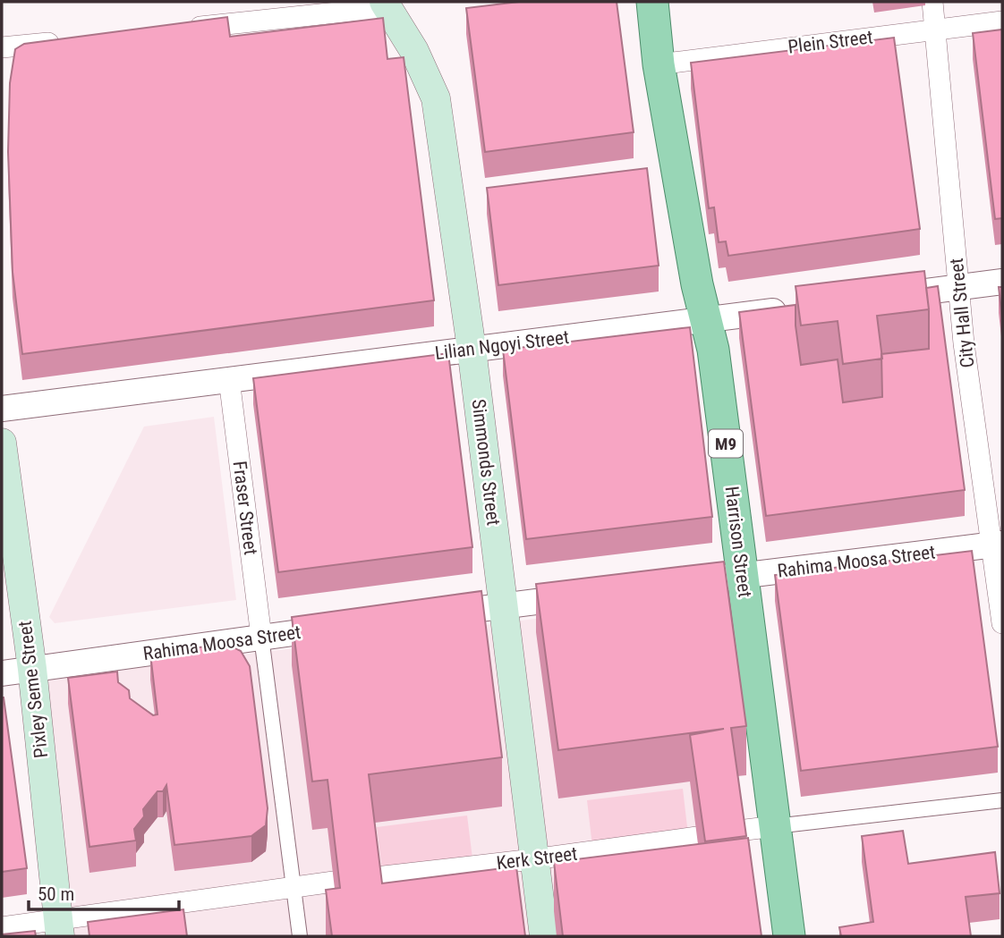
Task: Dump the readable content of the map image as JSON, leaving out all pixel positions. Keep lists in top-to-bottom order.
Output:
{
  "streets": {
    "main road": [
      "M9",
      "Simmonds Street",
      "Harrison Street",
      "Pixley Seme Street"
    ],
    "street": [
      "Plein Street",
      "City Hall Street",
      "Lilian Ngoyi Street",
      "Fraser Street",
      "Rahima Moosa Street",
      "Kerk Street"
    ]
  },
  "crossings": [
    ["Plein Street", "City Hall Street"],
    ["Plein Street", "Harrison Street"],
    ["City Hall Street", "Rahima Moosa Street"],
    ["Lilian Ngoyi Street", "Simmonds Street"],
    ["Lilian Ngoyi Street", "Fraser Street"],
    ["Lilian Ngoyi Street", "Harrison Street"],
    ["Simmonds Street", "Kerk Street"],
    ["Fraser Street", "Rahima Moosa Street"],
    ["Harrison Street", "Rahima Moosa Street"],
    ["Rahima Moosa Street", "Pixley Seme Street"]
  ],
  "scale_bar": "50 m"
}
